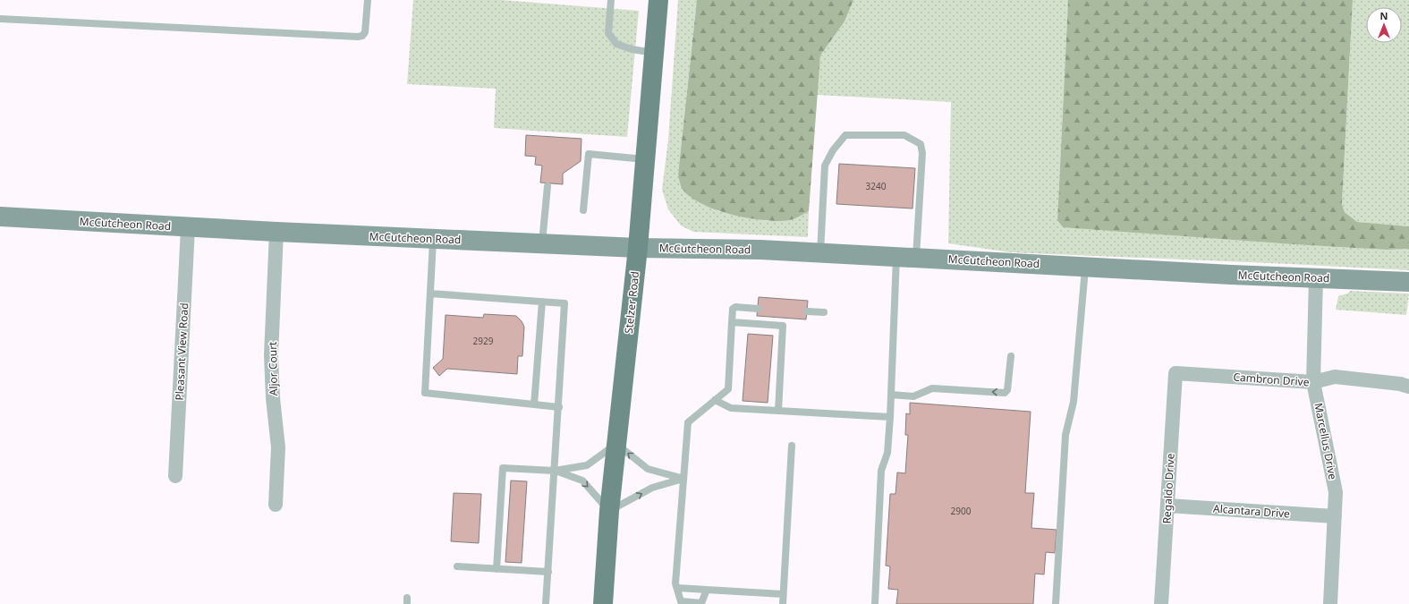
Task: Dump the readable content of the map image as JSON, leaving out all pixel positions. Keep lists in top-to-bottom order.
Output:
{
  "streets": {
    "main road": ["McCutcheon Road", "Stelzer Road"],
    "street": [
      "Pleasant View Road",
      "Aljor Court",
      "Cambron Drive",
      "Marcellus Drive",
      "Regaldo Drive",
      "Alcantara Drive"
    ]
  },
  "crossings": [
    ["McCutcheon Road", "Stelzer Road"],
    ["McCutcheon Road", "Pleasant View Road"],
    ["McCutcheon Road", "Aljor Court"],
    ["McCutcheon Road", "Marcellus Drive"],
    ["Cambron Drive", "Marcellus Drive"],
    ["Cambron Drive", "Regaldo Drive"],
    ["Marcellus Drive", "Alcantara Drive"],
    ["Regaldo Drive", "Alcantara Drive"]
  ],
  "house_numbers": ["3240", "2929", "2900"],
  "north": "top"
}
